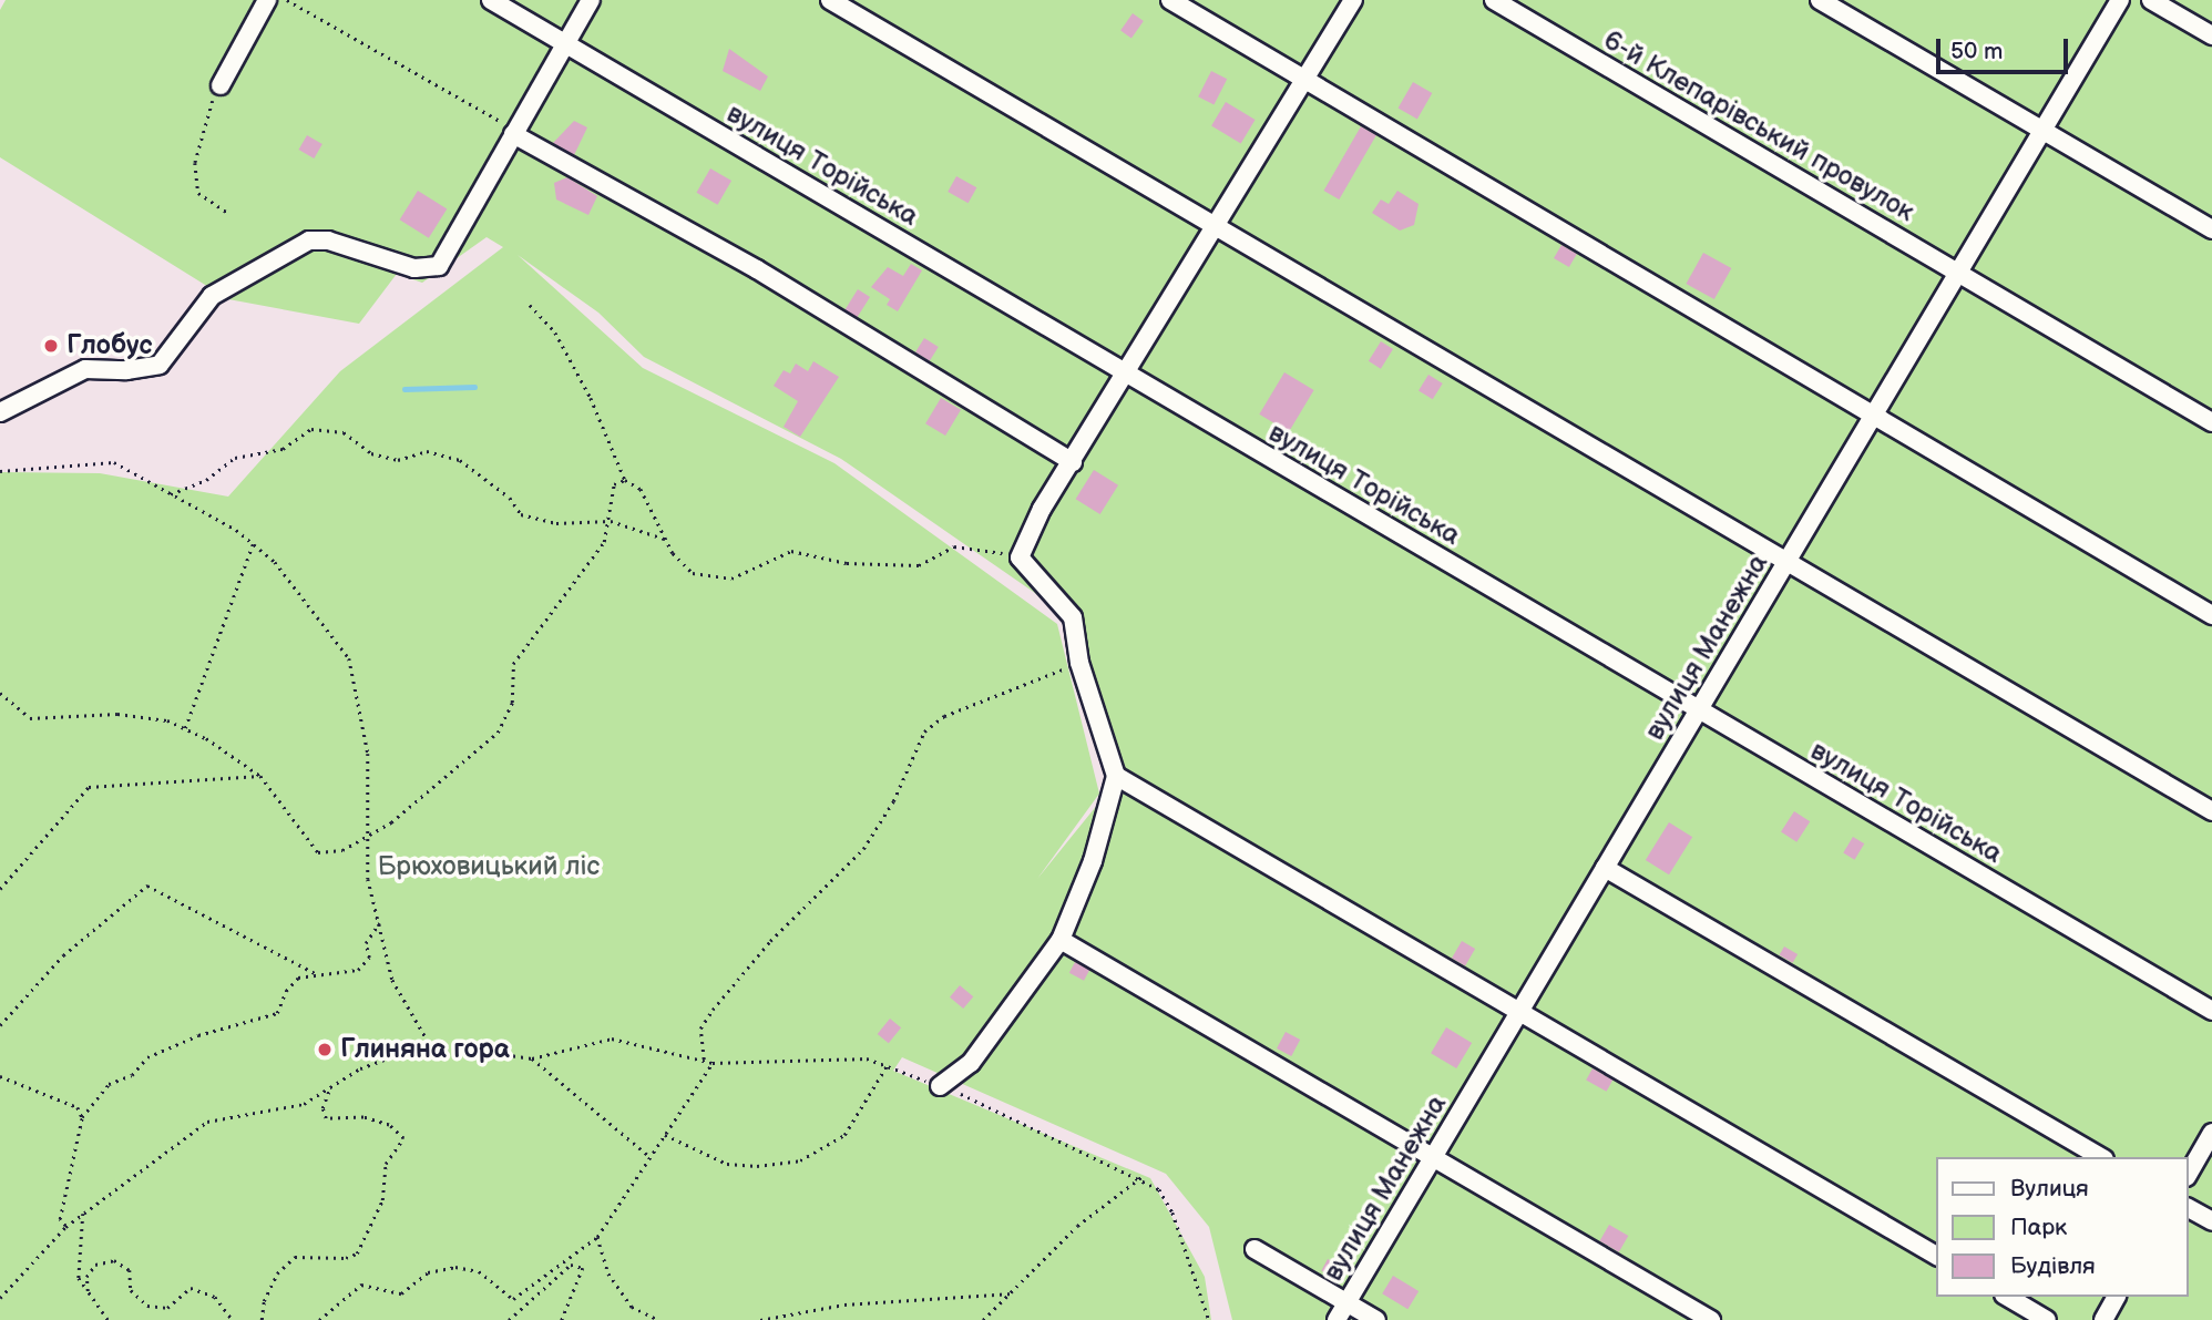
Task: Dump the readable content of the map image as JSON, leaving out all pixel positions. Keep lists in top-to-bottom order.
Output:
{
  "streets": {
    "street": ["6-й Клепарівський провулок", "вулиця Торійська", "вулиця Манежна"]
  },
  "crossings": [
    ["6-й Клепарівський провулок", "вулиця Манежна"],
    ["вулиця Торійська", "вулиця Манежна"]
  ],
  "parks": ["Брюховицький ліс"],
  "places": ["Глобус", "Глиняна гора"],
  "legend": ["Вулиця", "Парк", "Будівля"],
  "scale_bar": "50 m"
}
